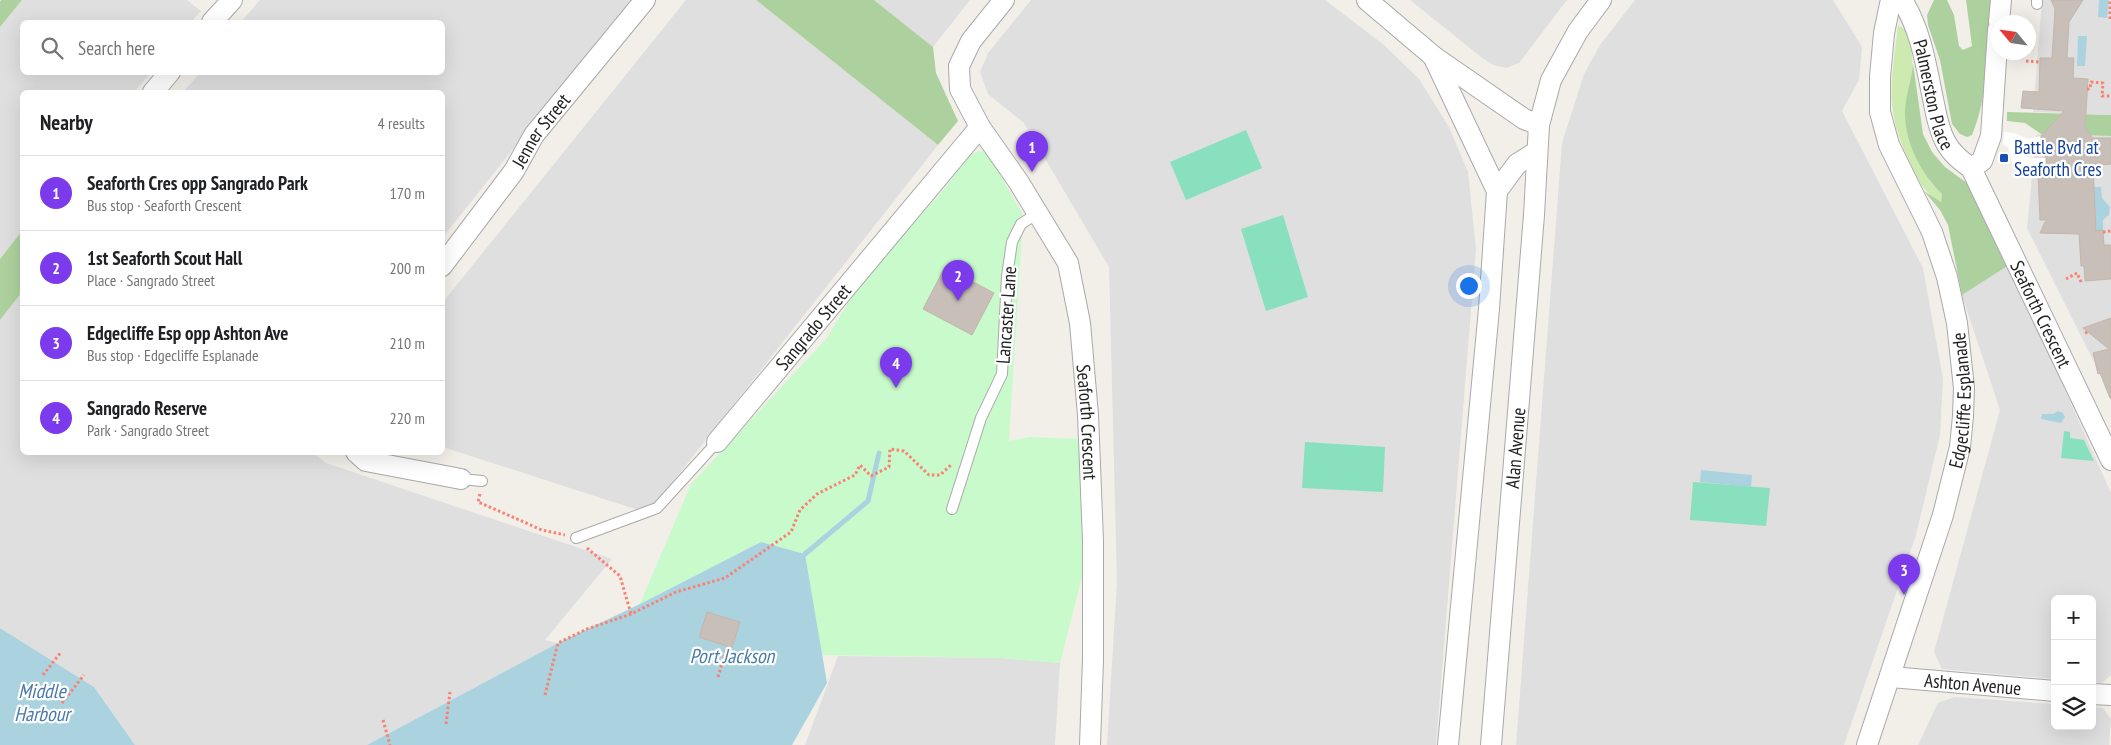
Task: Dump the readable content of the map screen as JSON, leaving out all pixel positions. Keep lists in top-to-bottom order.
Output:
{
  "streets": {
    "street": [
      "Palmerston Place",
      "Jenner Street",
      "Seaforth Crescent",
      "Sangrado Street",
      "Edgecliffe Esplanade",
      "Alan Avenue",
      "Ashton Avenue"
    ],
    "lane": ["Lancaster Lane"]
  },
  "crossings": [
    ["Palmerston Place", "Seaforth Crescent"],
    ["Seaforth Crescent", "Lancaster Lane"],
    ["Seaforth Crescent", "Sangrado Street"],
    ["Edgecliffe Esplanade", "Ashton Avenue"]
  ],
  "water": ["Port Jackson", "Middle Harbour"],
  "places": {
    "transit": ["Battle Bvd at Seaforth Cres"]
  },
  "north": "top left",
  "page": {
    "search": "Search here",
    "heading": ["Nearby", "4 results"],
    "pins": [
      "1",
      "2",
      "4",
      "3"
    ],
    "list": [
      {
        "mark": "1",
        "name": "Seaforth Cres opp Sangrado Park",
        "note": "Bus stop · Seaforth Crescent",
        "value": "170 m"
      },
      {
        "mark": "2",
        "name": "1st Seaforth Scout Hall",
        "note": "Place · Sangrado Street",
        "value": "200 m"
      },
      {
        "mark": "3",
        "name": "Edgecliffe Esp opp Ashton Ave",
        "note": "Bus stop · Edgecliffe Esplanade",
        "value": "210 m"
      },
      {
        "mark": "4",
        "name": "Sangrado Reserve",
        "note": "Park · Sangrado Street",
        "value": "220 m"
      }
    ],
    "map_buttons": ["+", "−"]
  }
}
